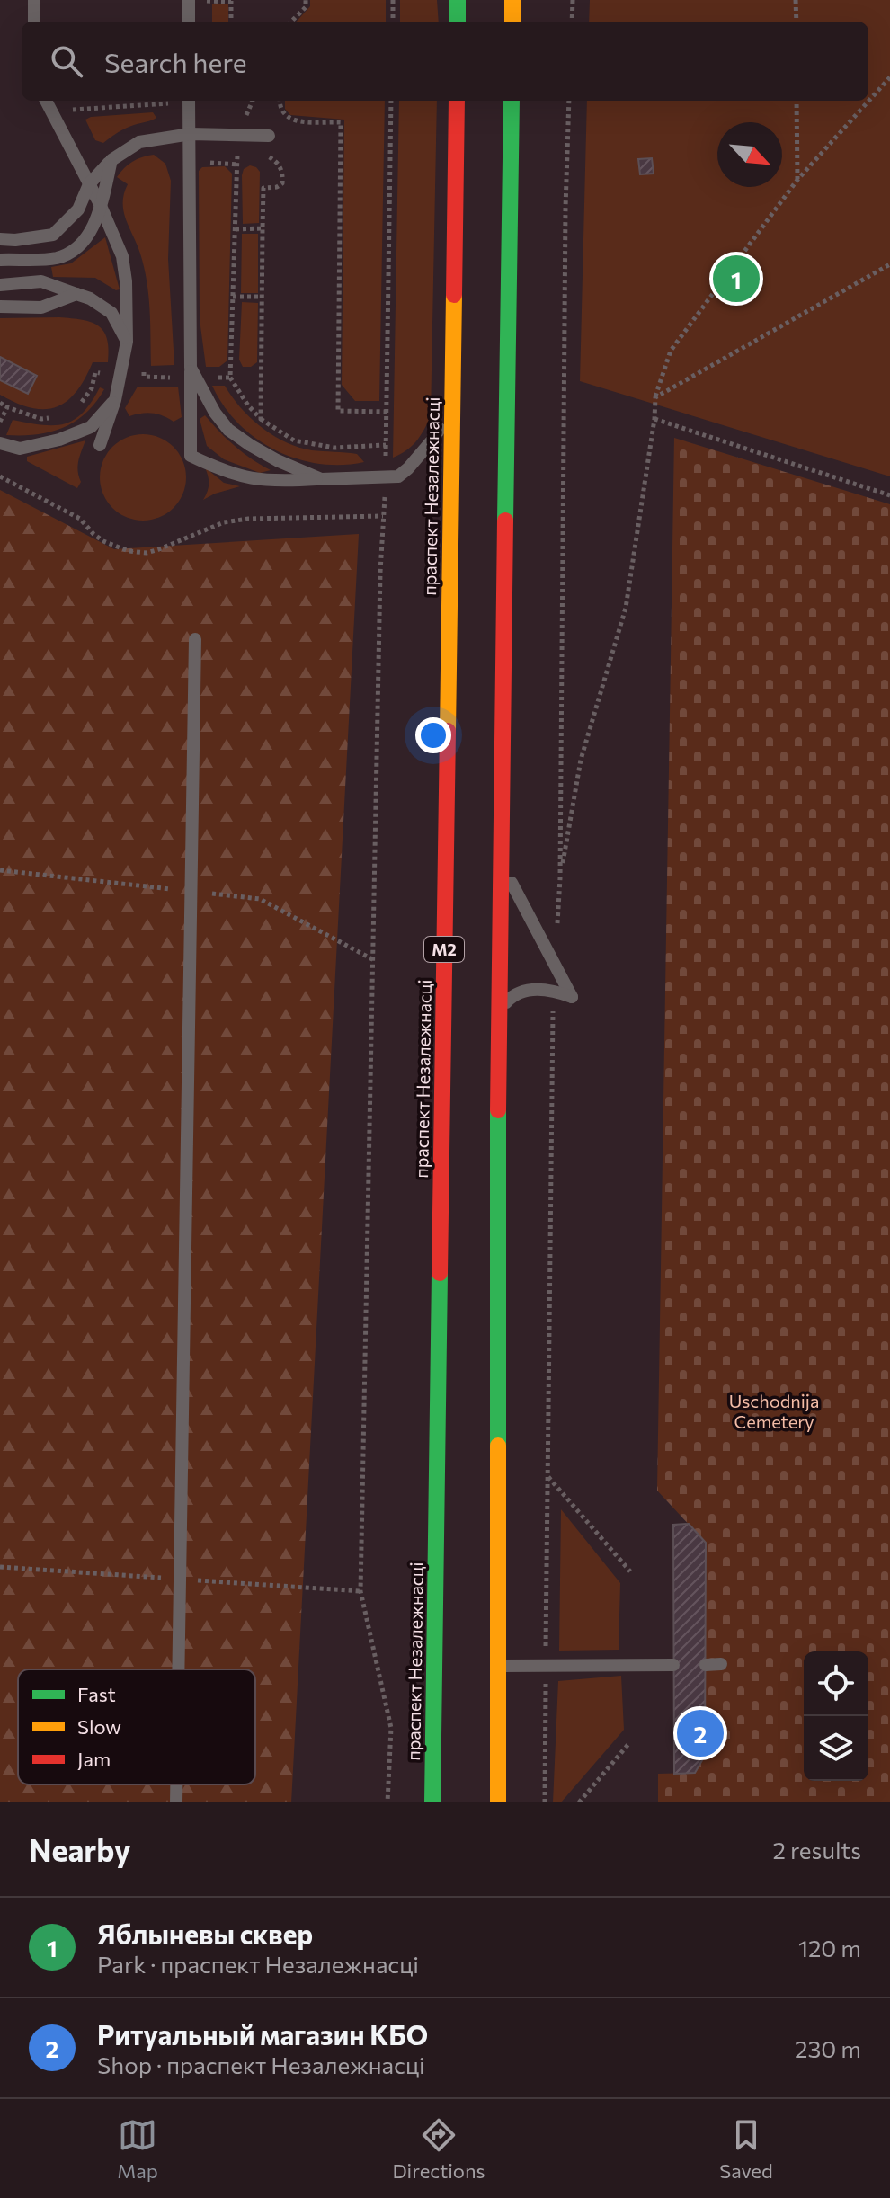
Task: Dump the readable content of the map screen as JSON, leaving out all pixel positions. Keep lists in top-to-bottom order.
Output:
{
  "streets": {
    "main road": ["праспект Незалежнасці", "М2"]
  },
  "parks": ["Uschodnija Cemetery"],
  "legend": ["Fast", "Slow", "Jam"],
  "north": "bottom right",
  "page": {
    "search": "Search here",
    "pins": ["1", "2"],
    "heading": ["Nearby", "2 results"],
    "list": [
      {
        "mark": "1",
        "name": "Яблыневы сквер",
        "note": "Park · праспект Незалежнасці",
        "value": "120 m"
      },
      {
        "mark": "2",
        "name": "Ритуальный магазин КБО",
        "note": "Shop · праспект Незалежнасці",
        "value": "230 m"
      }
    ],
    "nav": ["Map", "Directions", "Saved"]
  }
}
